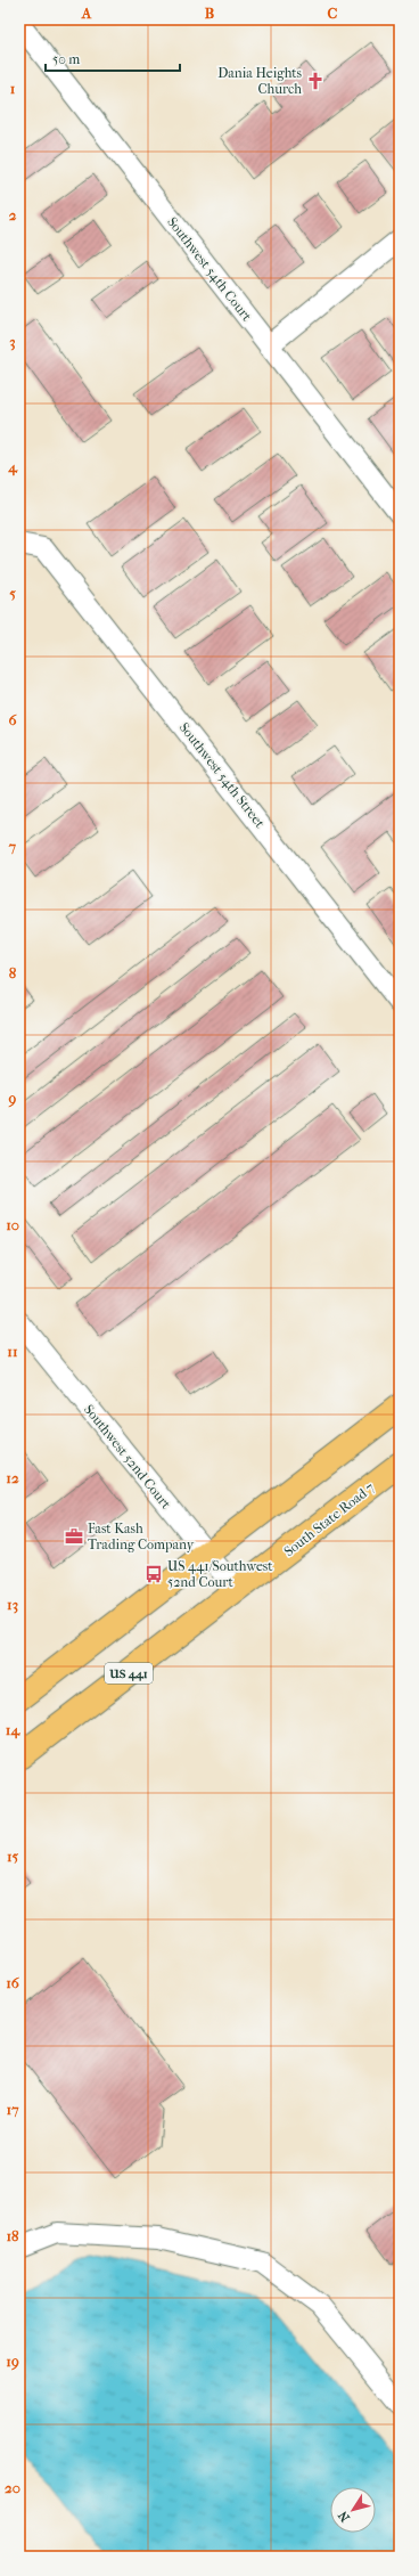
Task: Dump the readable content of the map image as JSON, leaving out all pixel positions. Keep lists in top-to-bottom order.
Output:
{
  "streets": {
    "main road": ["South State Road 7", "US 441"],
    "street": ["Southwest 54th Court", "Southwest 54th Street", "Southwest 52nd Court"]
  },
  "crossings": [
    ["Southwest 52nd Court", "South State Road 7"]
  ],
  "places": {
    "church": ["Dania Heights Church"],
    "office": ["Fast Kash Trading Company"],
    "bus stop": ["US 441/Southwest 52nd Court"]
  },
  "scale_bar": "50 m",
  "north": "bottom left",
  "grid": {
    "columns": ["A", "B", "C"],
    "rows": [
      "1",
      "2",
      "3",
      "4",
      "5",
      "6",
      "7",
      "8",
      "9",
      "10",
      "11",
      "12",
      "13",
      "14",
      "15",
      "16",
      "17",
      "18",
      "19",
      "20"
    ]
  }
}
